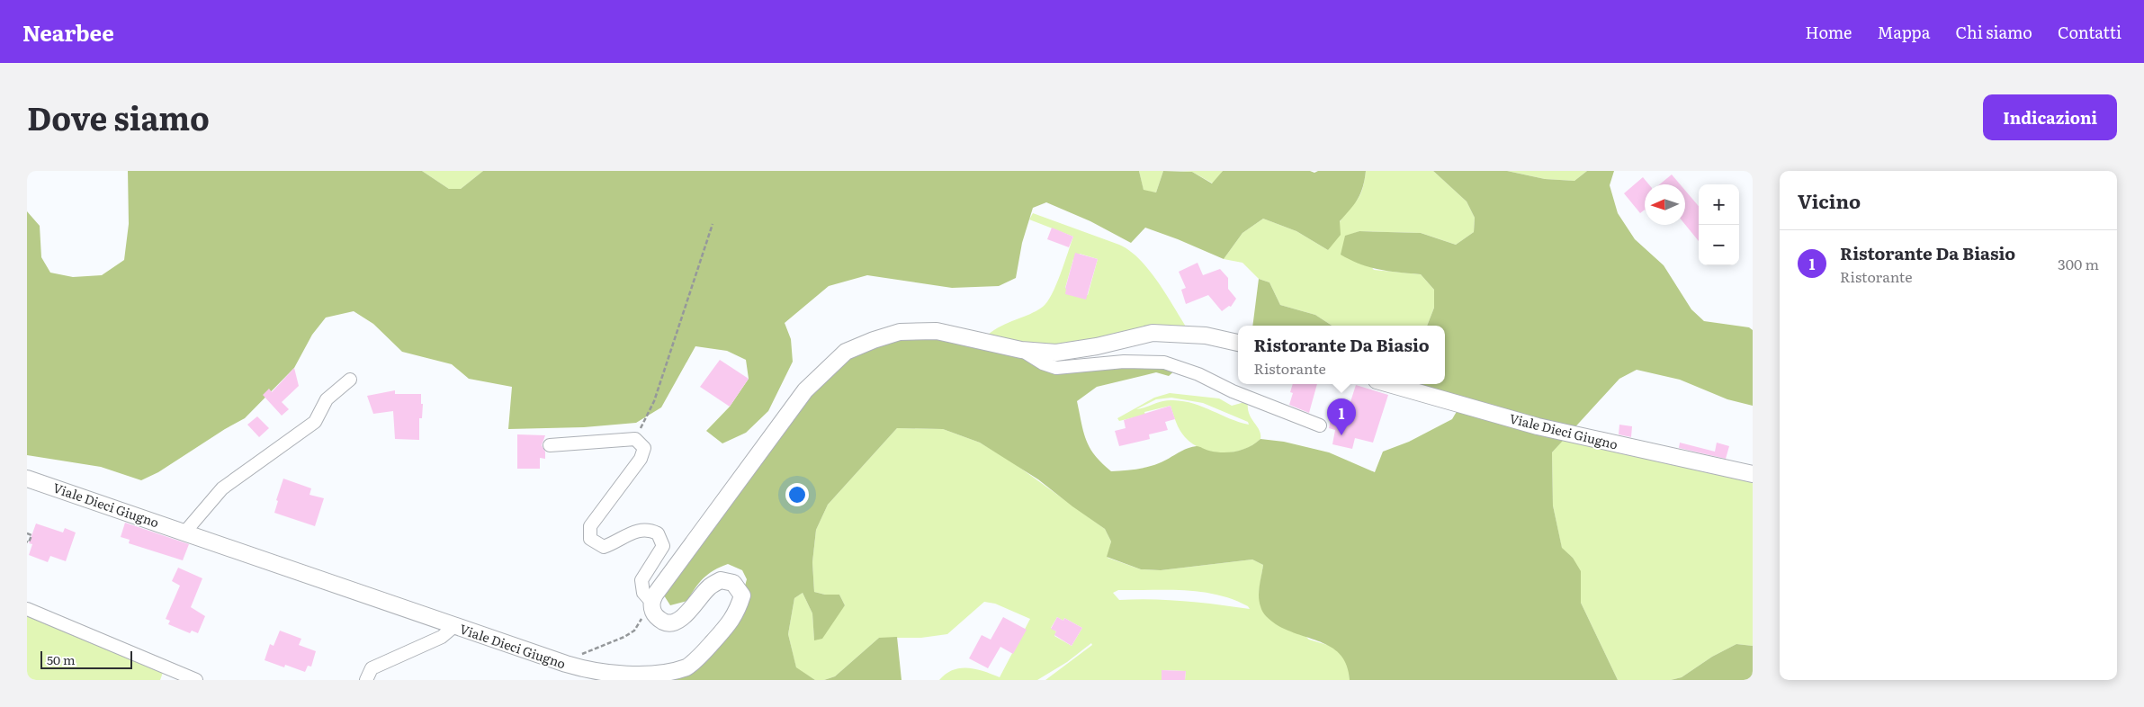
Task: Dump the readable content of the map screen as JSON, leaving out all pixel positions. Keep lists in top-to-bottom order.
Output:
{
  "streets": {
    "main road": ["Viale Dieci Giugno"]
  },
  "scale_bar": "50 m",
  "north": "left",
  "page": {
    "header": "Nearbee",
    "nav": [
      "Home",
      "Mappa",
      "Chi siamo",
      "Contatti"
    ],
    "title": "Dove siamo",
    "buttons": "Indicazioni",
    "heading": "Vicino",
    "map_buttons": ["+", "−"],
    "list": [
      {
        "mark": "1",
        "name": "Ristorante Da Biasio",
        "note": "Ristorante",
        "value": "300 m"
      }
    ],
    "popup": ["Ristorante Da Biasio", "Ristorante"],
    "pins": "1",
    "scale": "50 m"
  }
}
